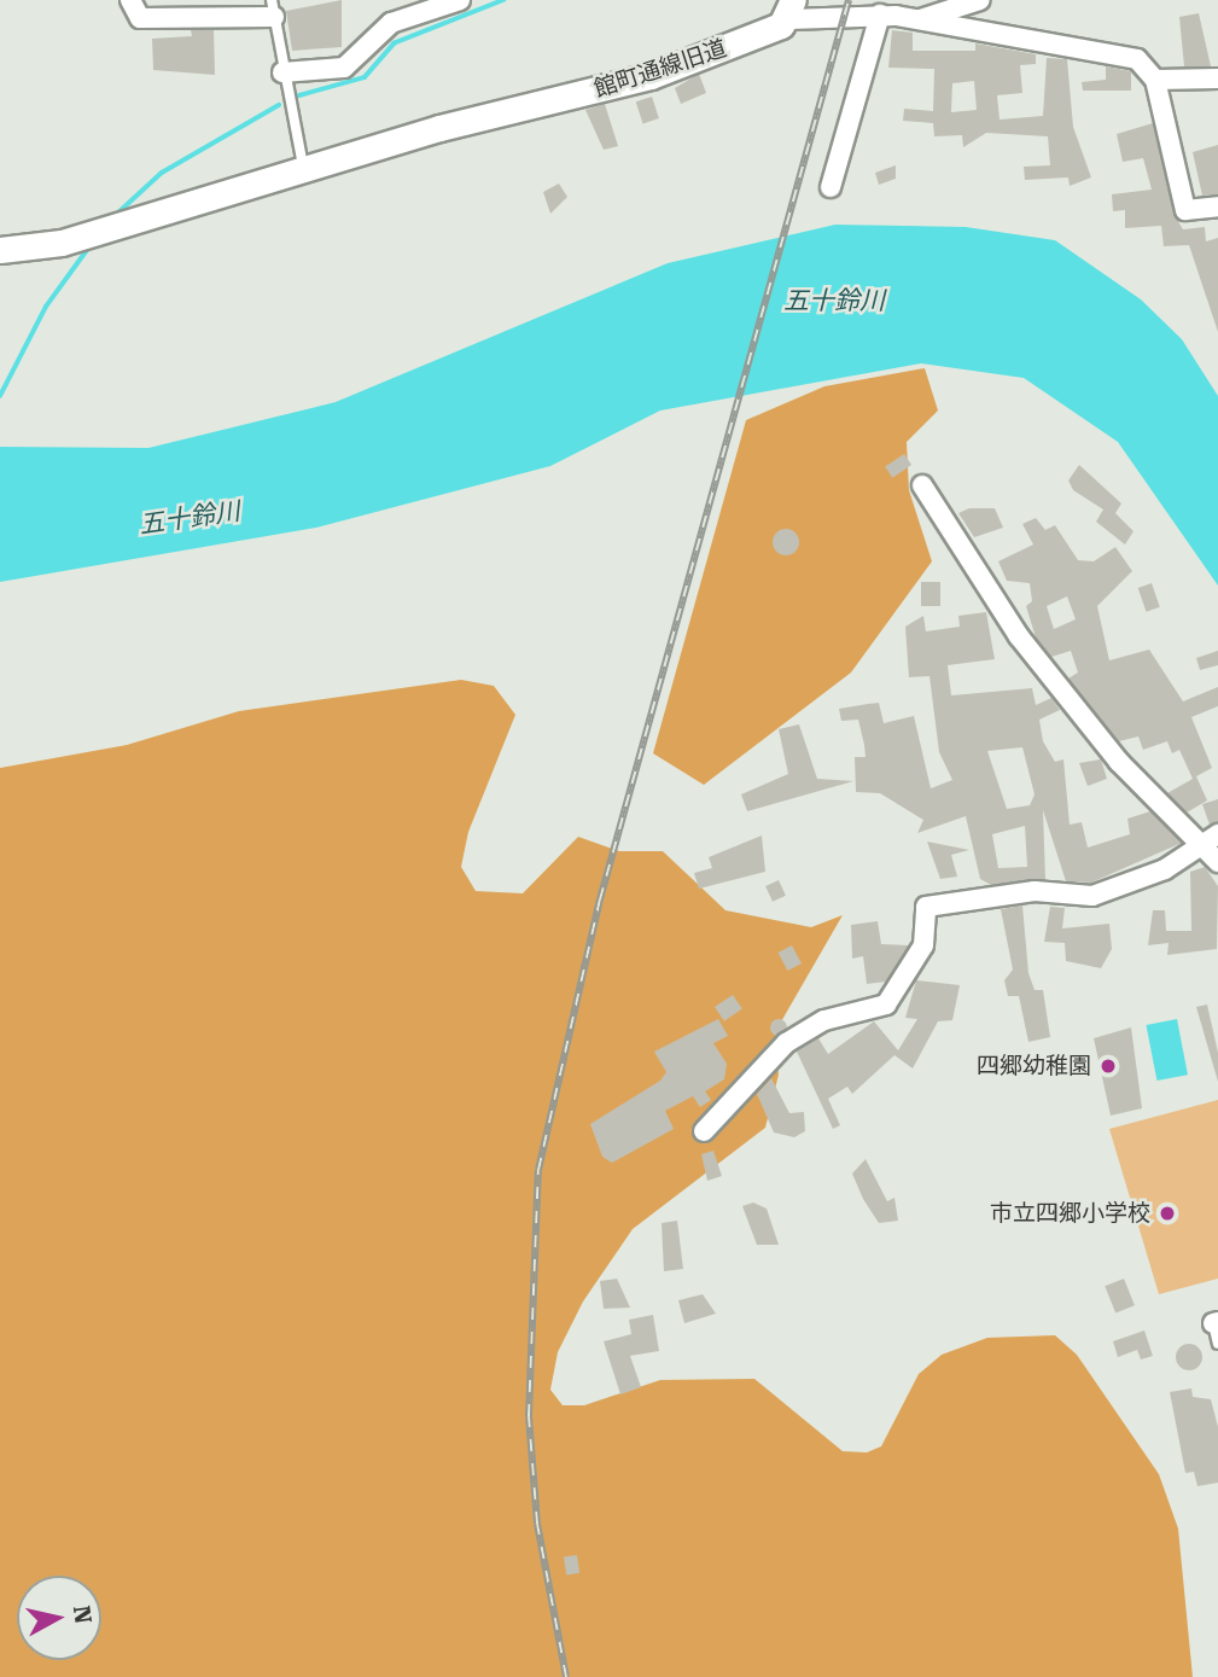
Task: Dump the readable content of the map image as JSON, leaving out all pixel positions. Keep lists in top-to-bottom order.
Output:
{
  "streets": {
    "street": ["館町通線旧道"]
  },
  "water": ["五十鈴川"],
  "places": ["四郷幼稚園", "市立四郷小学校"],
  "north": "right"
}
